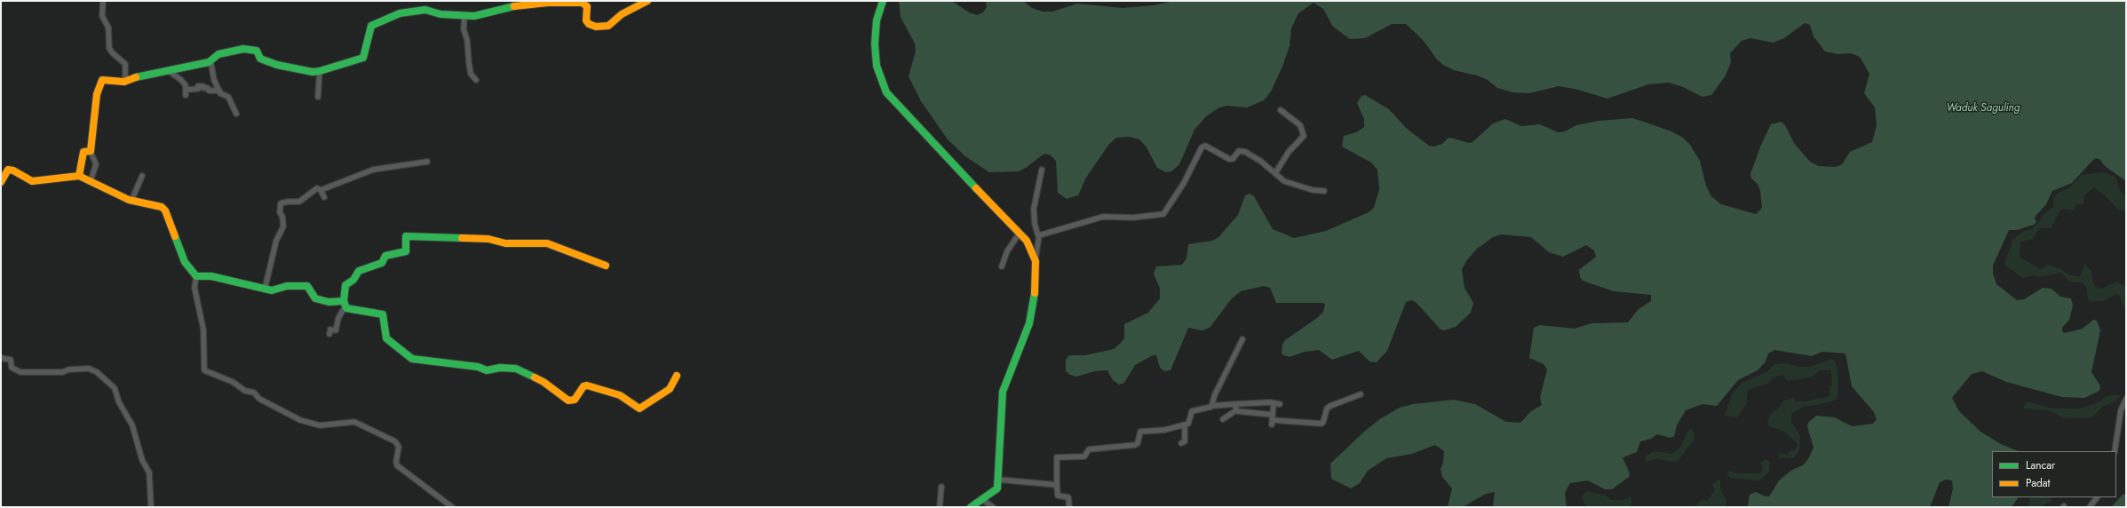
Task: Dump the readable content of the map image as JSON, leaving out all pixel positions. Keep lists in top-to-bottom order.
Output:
{
  "water": ["Waduk Saguling"],
  "legend": ["Lancar", "Padat"]
}
